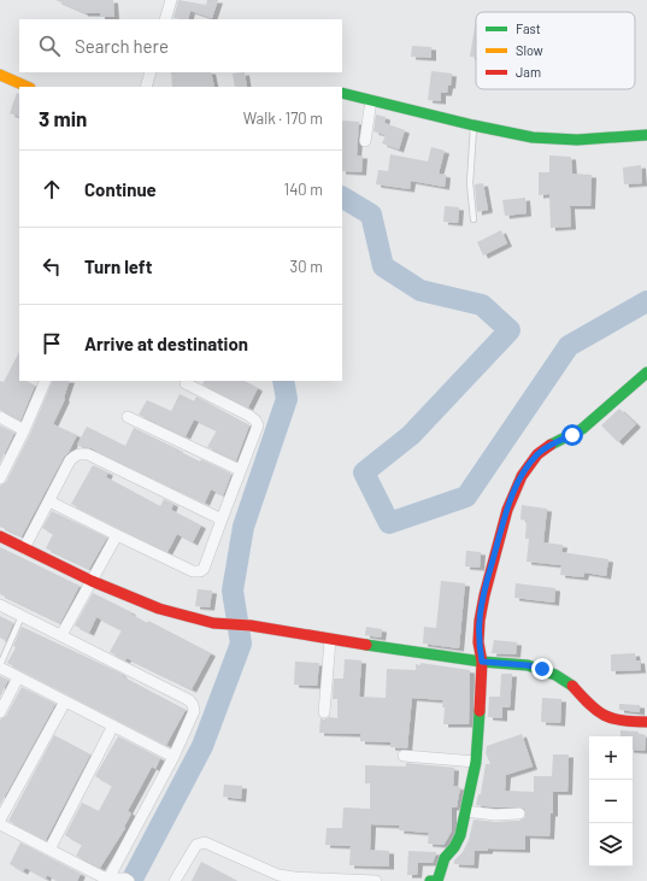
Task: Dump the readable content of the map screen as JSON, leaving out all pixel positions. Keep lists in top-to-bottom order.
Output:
{
  "legend": ["Fast", "Slow", "Jam"],
  "page": {
    "search": "Search here",
    "heading": ["3 min", "Walk · 170 m"],
    "list": [
      ["Continue", "140 m"],
      ["Turn left", "30 m"],
      "Arrive at destination"
    ],
    "map_buttons": ["+", "−"]
  }
}
